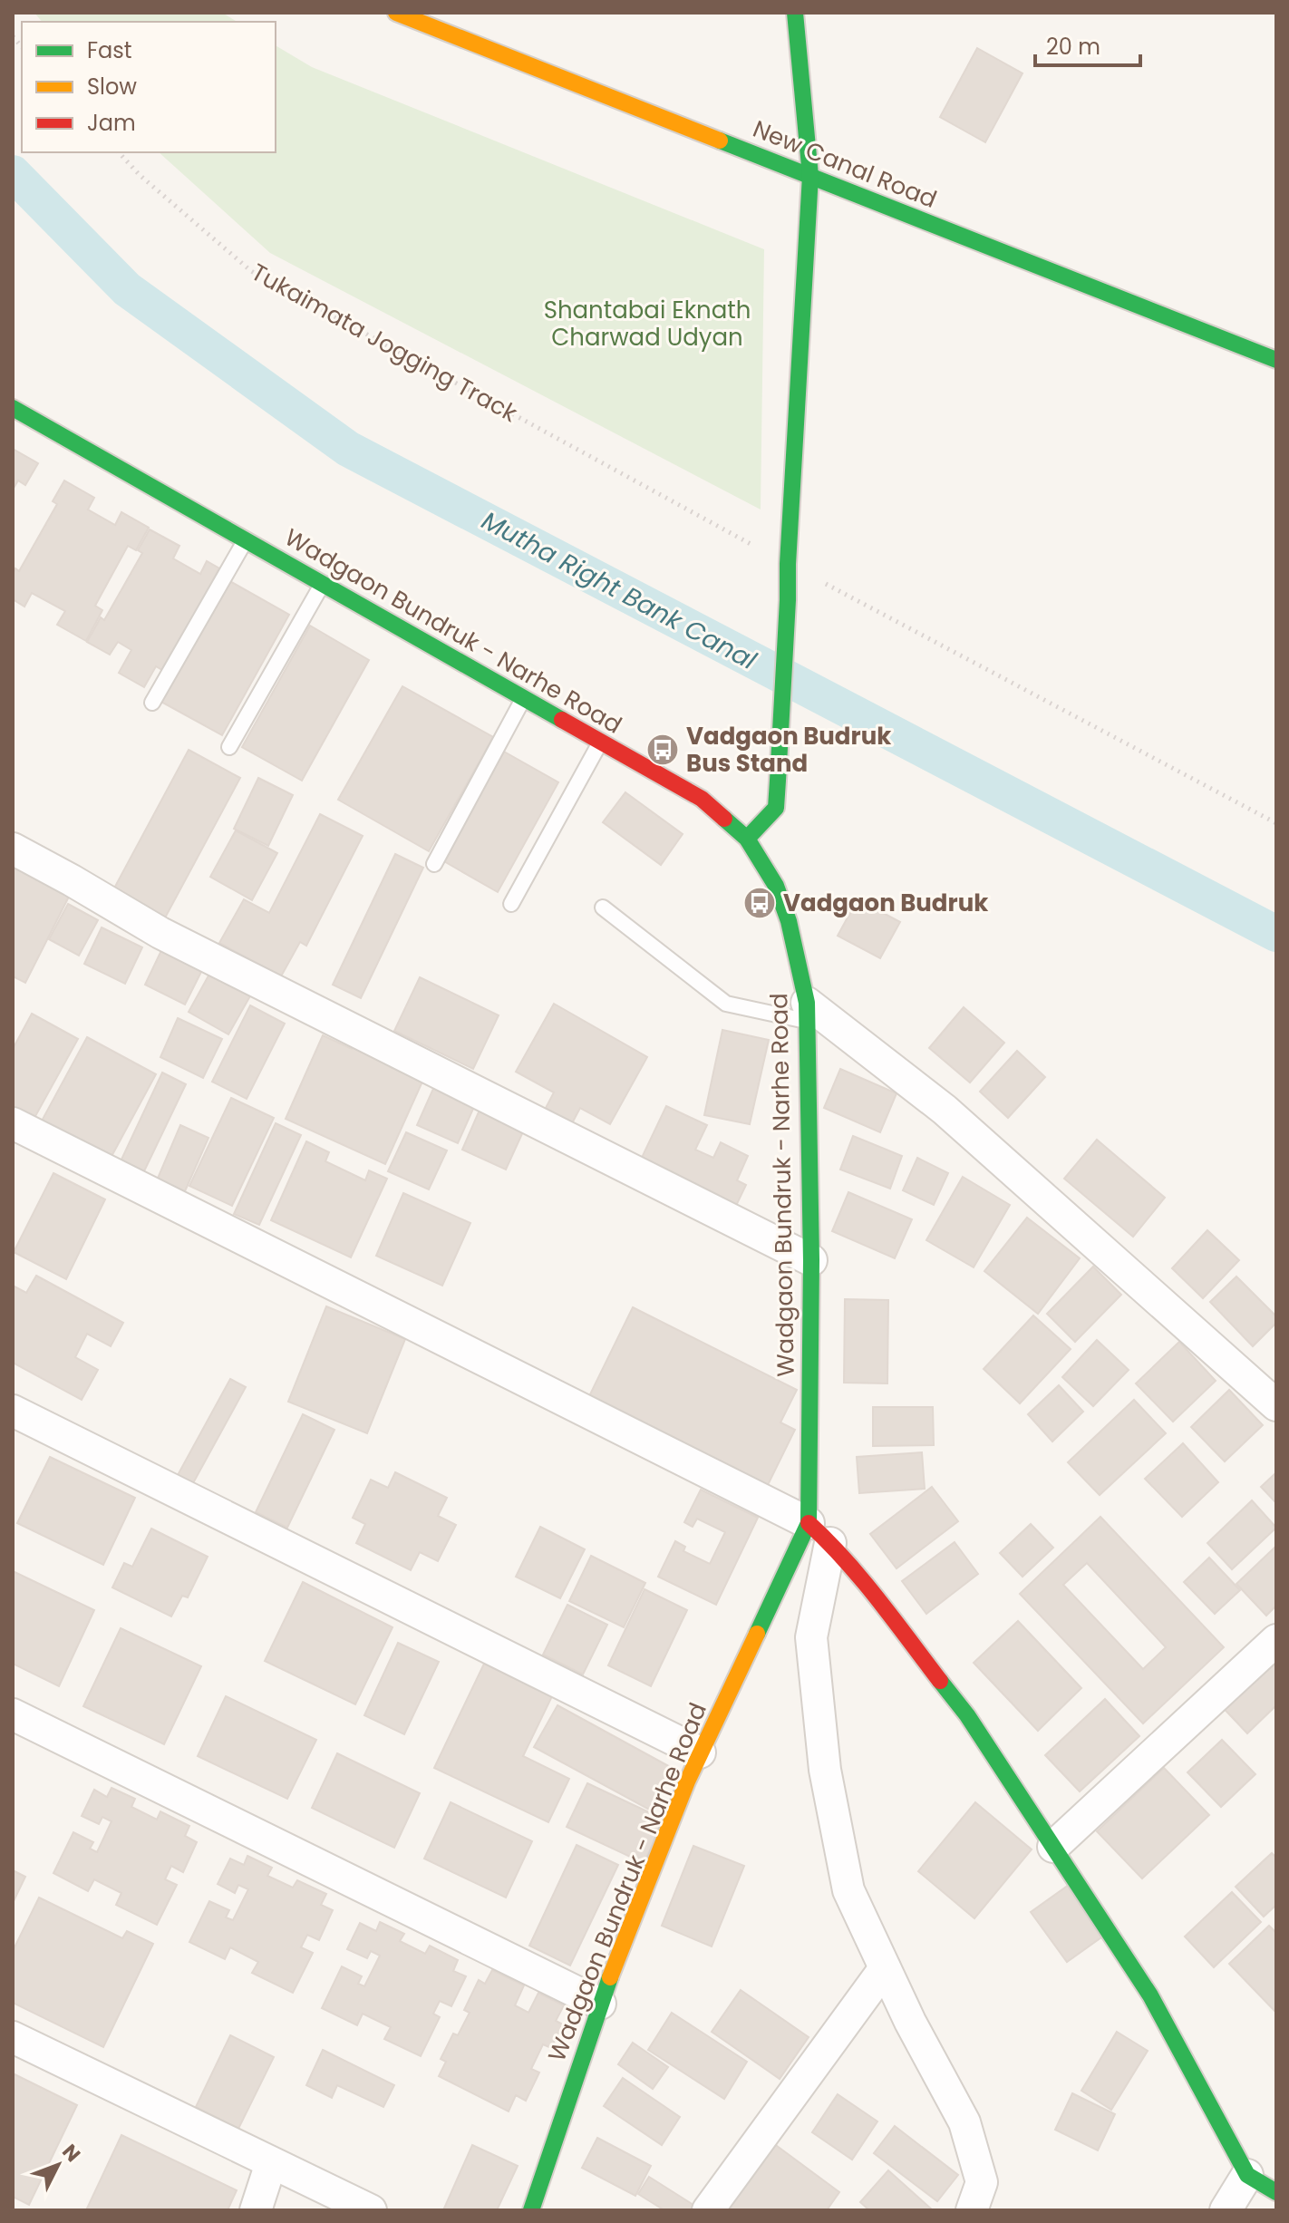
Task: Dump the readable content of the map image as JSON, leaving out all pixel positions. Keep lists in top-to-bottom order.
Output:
{
  "streets": {
    "street": ["New Canal Road", "Wadgaon Bundruk - Narhe Road"],
    "path": ["Tukaimata Jogging Track"]
  },
  "water": ["Mutha Right Bank Canal"],
  "parks": ["Shantabai Eknath Charwad Udyan"],
  "places": {
    "bus stop": ["Vadgaon Budruk Bus Stand", "Vadgaon Budruk"]
  },
  "legend": ["Fast", "Slow", "Jam"],
  "scale_bar": "20 m",
  "north": "top right"
}
